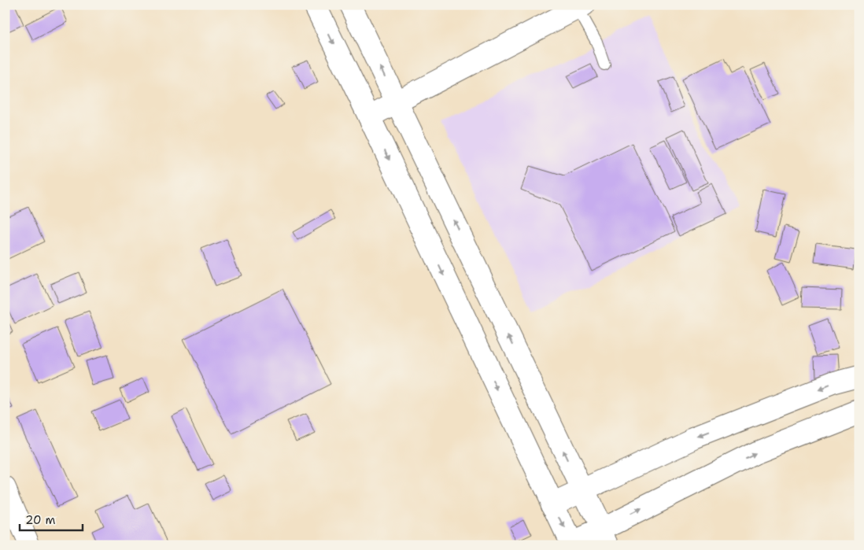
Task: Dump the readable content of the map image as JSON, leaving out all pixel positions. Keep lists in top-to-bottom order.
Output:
{
  "scale_bar": "20 m"
}
